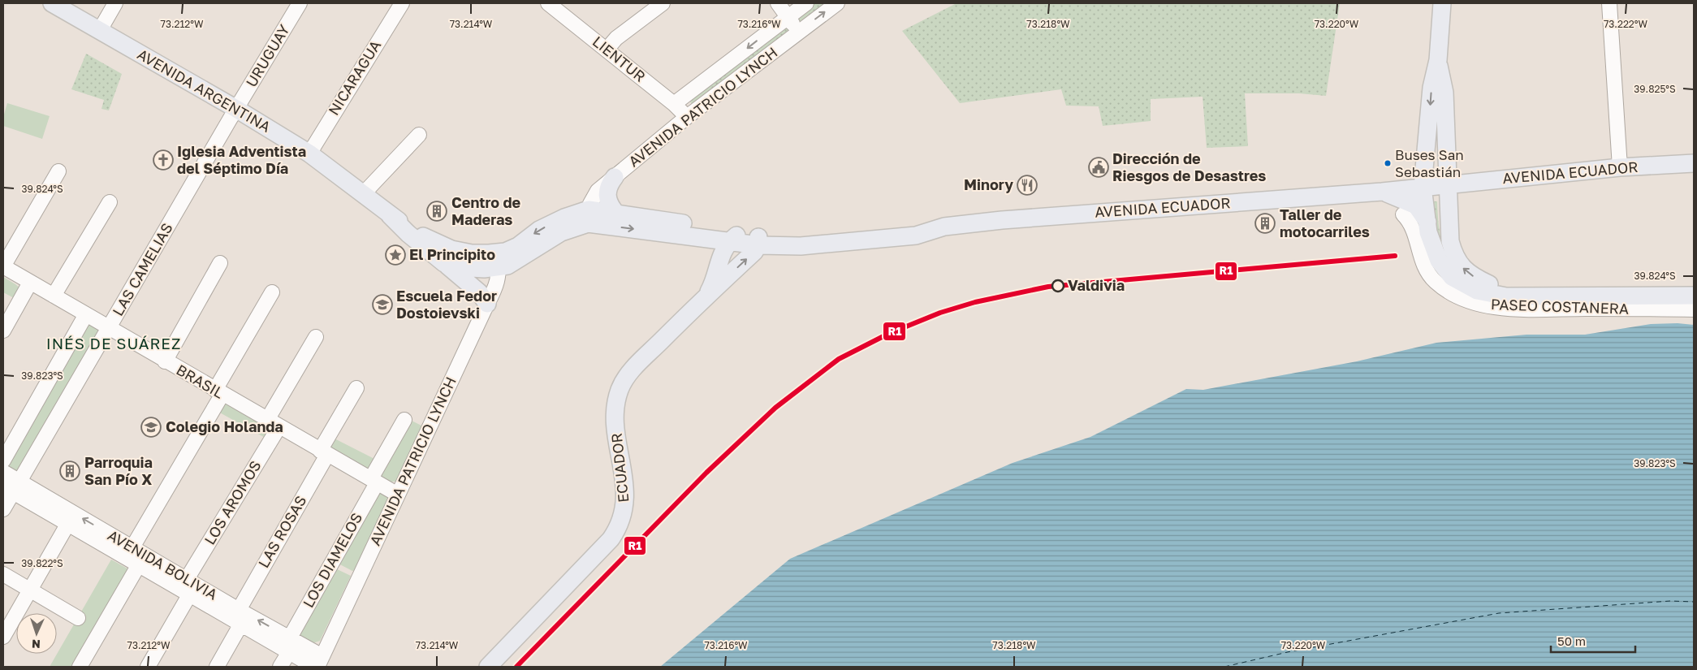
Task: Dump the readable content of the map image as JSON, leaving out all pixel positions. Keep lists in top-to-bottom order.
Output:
{
  "streets": {
    "main road": ["AVENIDA ARGENTINA", "AVENIDA ECUADOR", "ECUADOR"],
    "street": [
      "URUGUAY",
      "LIENTUR",
      "NICARAGUA",
      "AVENIDA PATRICIO LYNCH",
      "LAS CAMELIAS",
      "PASEO COSTANERA",
      "BRASIL",
      "LOS AROMOS",
      "LAS ROSAS",
      "LOS DIAMELOS",
      "AVENIDA BOLIVIA"
    ]
  },
  "crossings": [
    ["URUGUAY", "AVENIDA ARGENTINA"],
    ["URUGUAY", "LAS CAMELIAS"],
    ["LIENTUR", "AVENIDA PATRICIO LYNCH"],
    ["NICARAGUA", "AVENIDA ARGENTINA"],
    ["AVENIDA ARGENTINA", "AVENIDA PATRICIO LYNCH"],
    ["AVENIDA ARGENTINA", "LAS CAMELIAS"],
    ["AVENIDA ARGENTINA", "ECUADOR"],
    ["AVENIDA PATRICIO LYNCH", "BRASIL"],
    ["AVENIDA PATRICIO LYNCH", "AVENIDA BOLIVIA"],
    ["AVENIDA ECUADOR", "ECUADOR"],
    ["LAS CAMELIAS", "BRASIL"],
    ["LAS CAMELIAS", "AVENIDA BOLIVIA"],
    ["BRASIL", "LOS AROMOS"],
    ["BRASIL", "LAS ROSAS"],
    ["BRASIL", "LOS DIAMELOS"],
    ["LOS AROMOS", "AVENIDA BOLIVIA"],
    ["LAS ROSAS", "AVENIDA BOLIVIA"],
    ["LOS DIAMELOS", "AVENIDA BOLIVIA"]
  ],
  "districts": ["INÉS DE SUÁREZ"],
  "places": {
    "church": ["Iglesia Adventista del Séptimo Día"],
    "other": ["Buses San Sebastián", "Valdivia"],
    "public building": ["Dirección de Riesgos de Desastres"],
    "restaurant": ["Minory"],
    "building": ["Centro de Maderas", "Taller de motocarriles", "Parroquia San Pío X"],
    "place": ["El Principito"],
    "school or university": ["Escuela Fedor Dostoievski", "Colegio Holanda"]
  },
  "lines": ["transit line R1"],
  "scale_bar": "50 m",
  "north": "bottom",
  "coordinates": [
    "73.212°W",
    "73.214°W",
    "73.216°W",
    "73.218°W",
    "73.220°W",
    "73.222°W",
    "39.825°S",
    "39.824°S",
    "39.823°S",
    "39.822°S"
  ]
}
